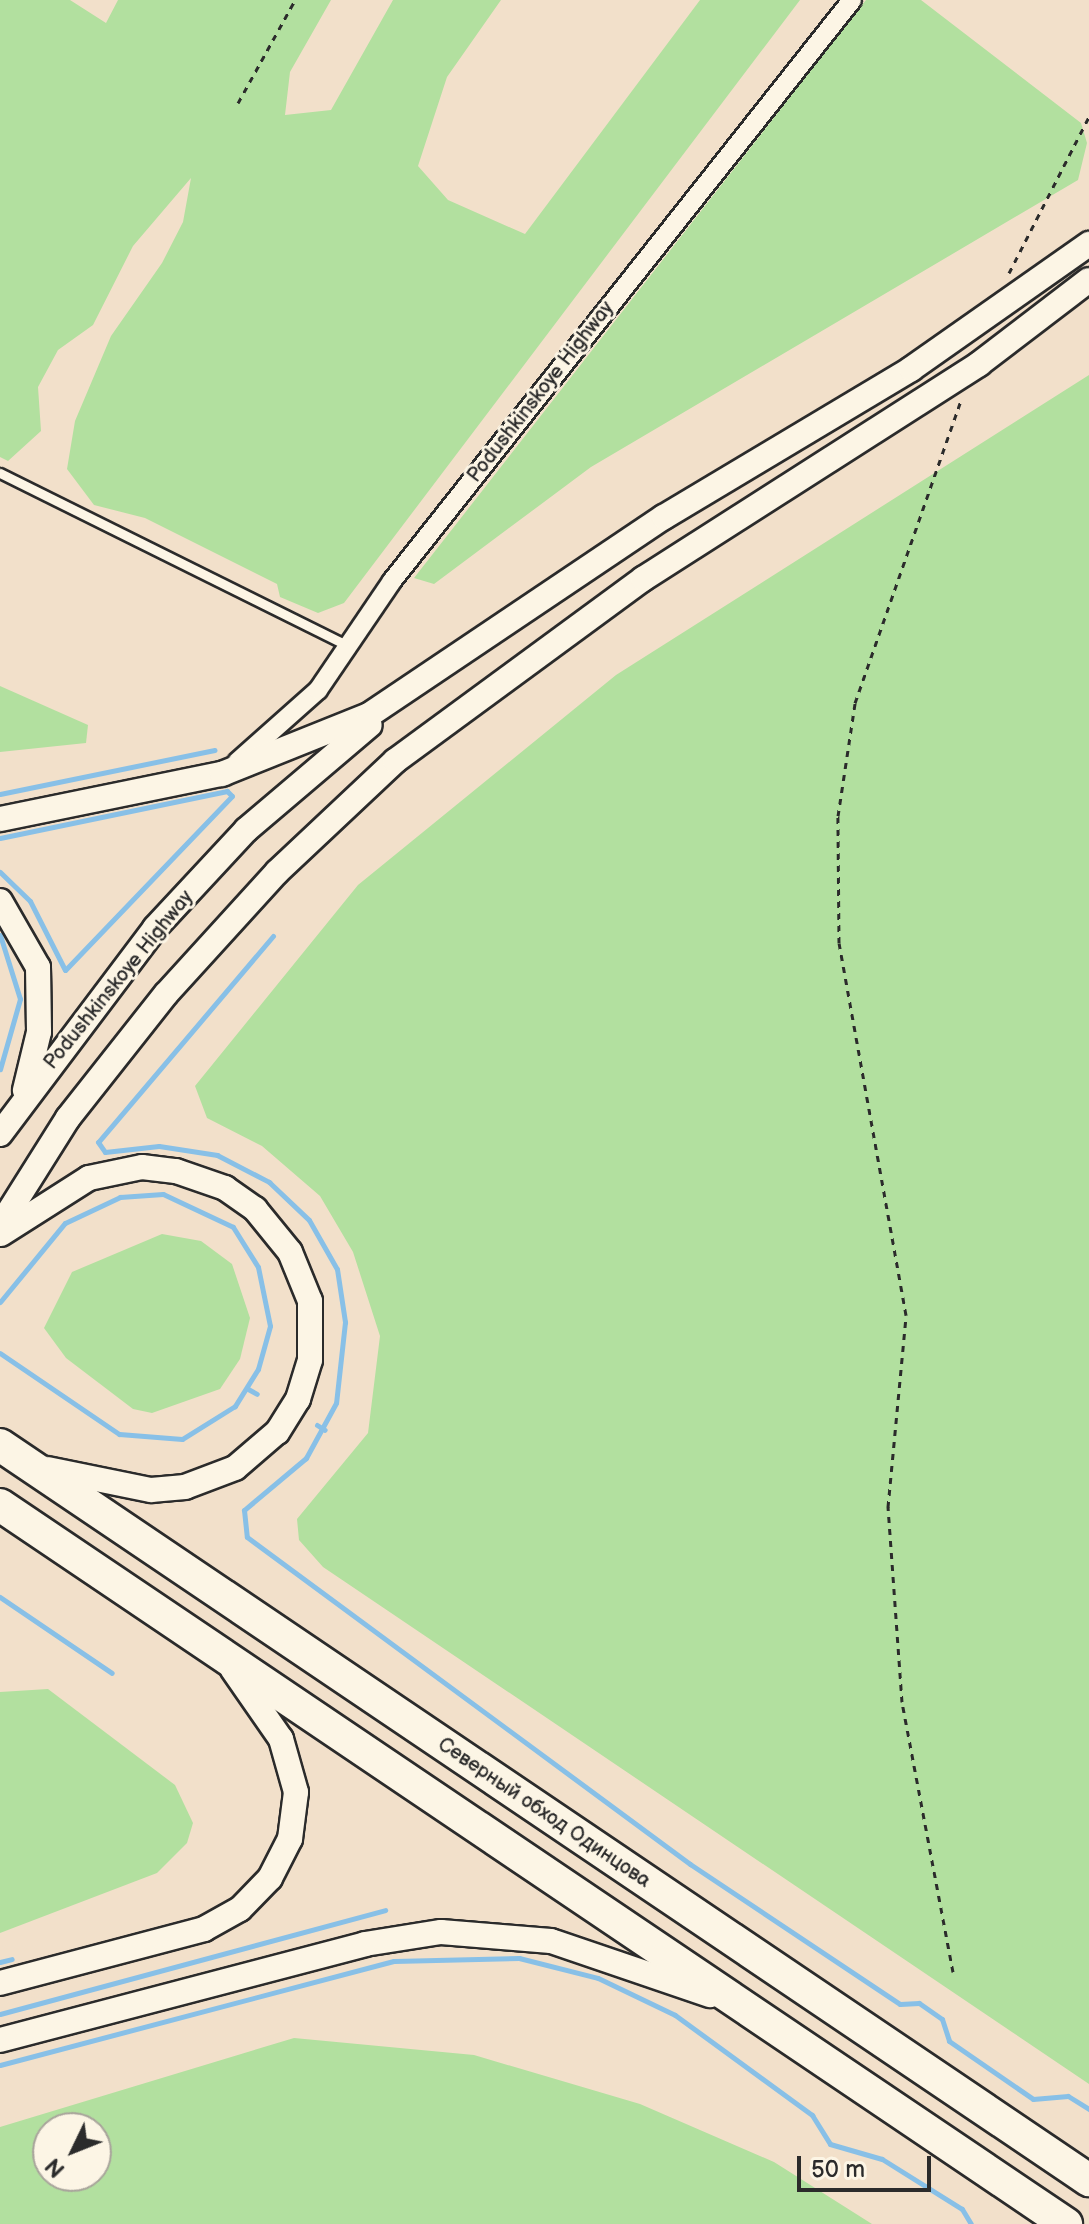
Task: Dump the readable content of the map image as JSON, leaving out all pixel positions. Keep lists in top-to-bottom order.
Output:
{
  "streets": {
    "highway": ["Северный обход Одинцова"],
    "main road": ["Podushkinskoye Highway"]
  },
  "scale_bar": "50 m",
  "north": "bottom left"
}
